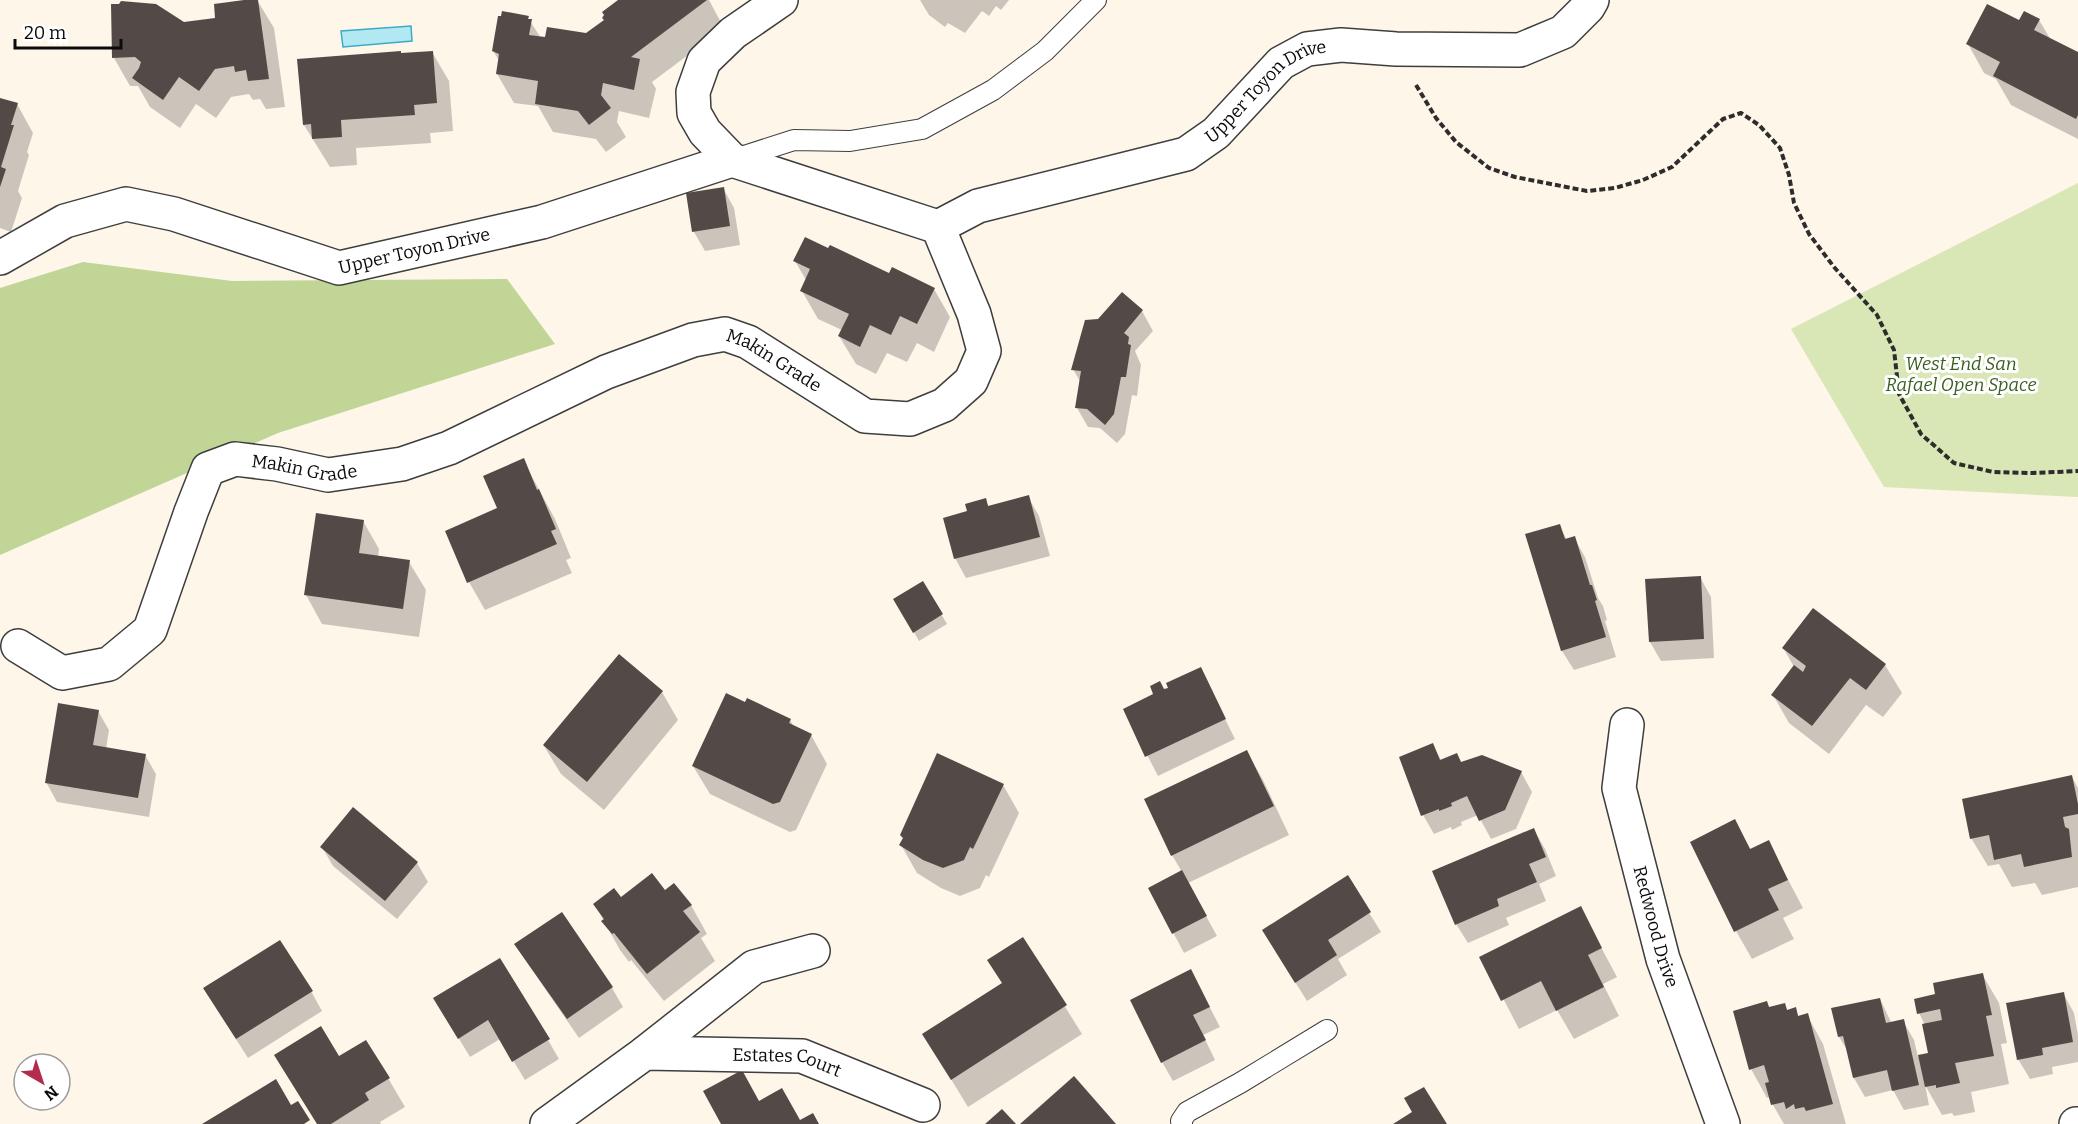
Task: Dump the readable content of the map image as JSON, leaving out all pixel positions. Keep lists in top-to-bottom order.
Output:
{
  "streets": {
    "street": [
      "Upper Toyon Drive",
      "Makin Grade",
      "Redwood Drive",
      "Estates Court"
    ]
  },
  "crossings": [
    ["Upper Toyon Drive", "Makin Grade"]
  ],
  "parks": ["West End San Rafael Open Space"],
  "scale_bar": "20 m",
  "north": "bottom right"
}
